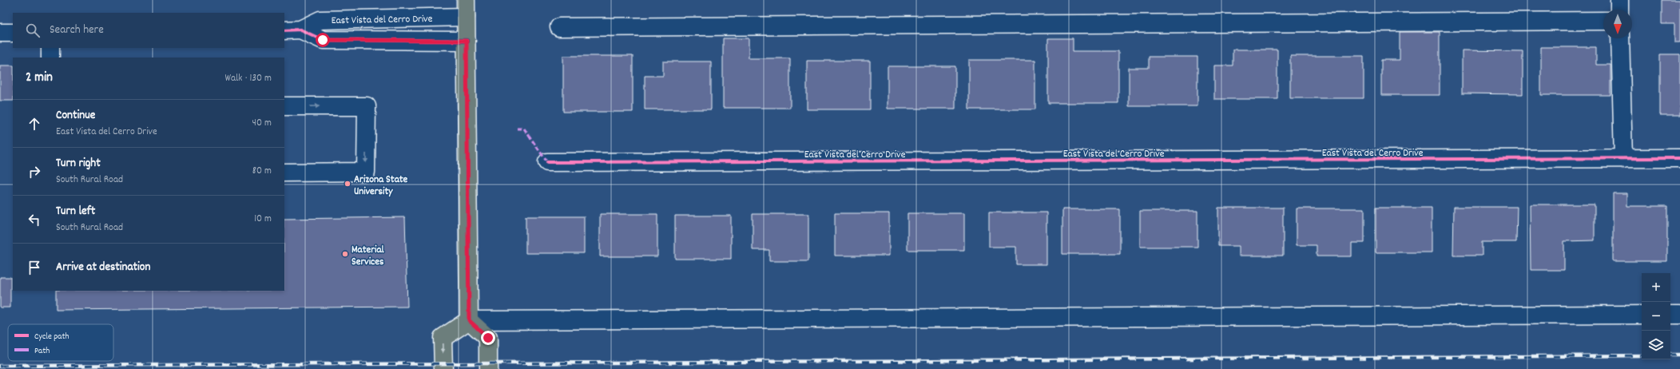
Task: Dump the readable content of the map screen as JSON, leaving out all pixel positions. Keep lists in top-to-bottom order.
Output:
{
  "streets": {
    "street": ["East Vista del Cerro Drive"]
  },
  "places": ["Arizona State University", "Material Services"],
  "legend": ["Cycle path", "Path"],
  "north": "bottom",
  "page": {
    "search": "Search here",
    "heading": ["2 min", "Walk · 130 m"],
    "list": [
      ["Continue", "East Vista del Cerro Drive", "40 m"],
      ["Turn right", "South Rural Road", "80 m"],
      ["Turn left", "South Rural Road", "10 m"],
      "Arrive at destination"
    ],
    "map_buttons": ["+", "−"]
  }
}
